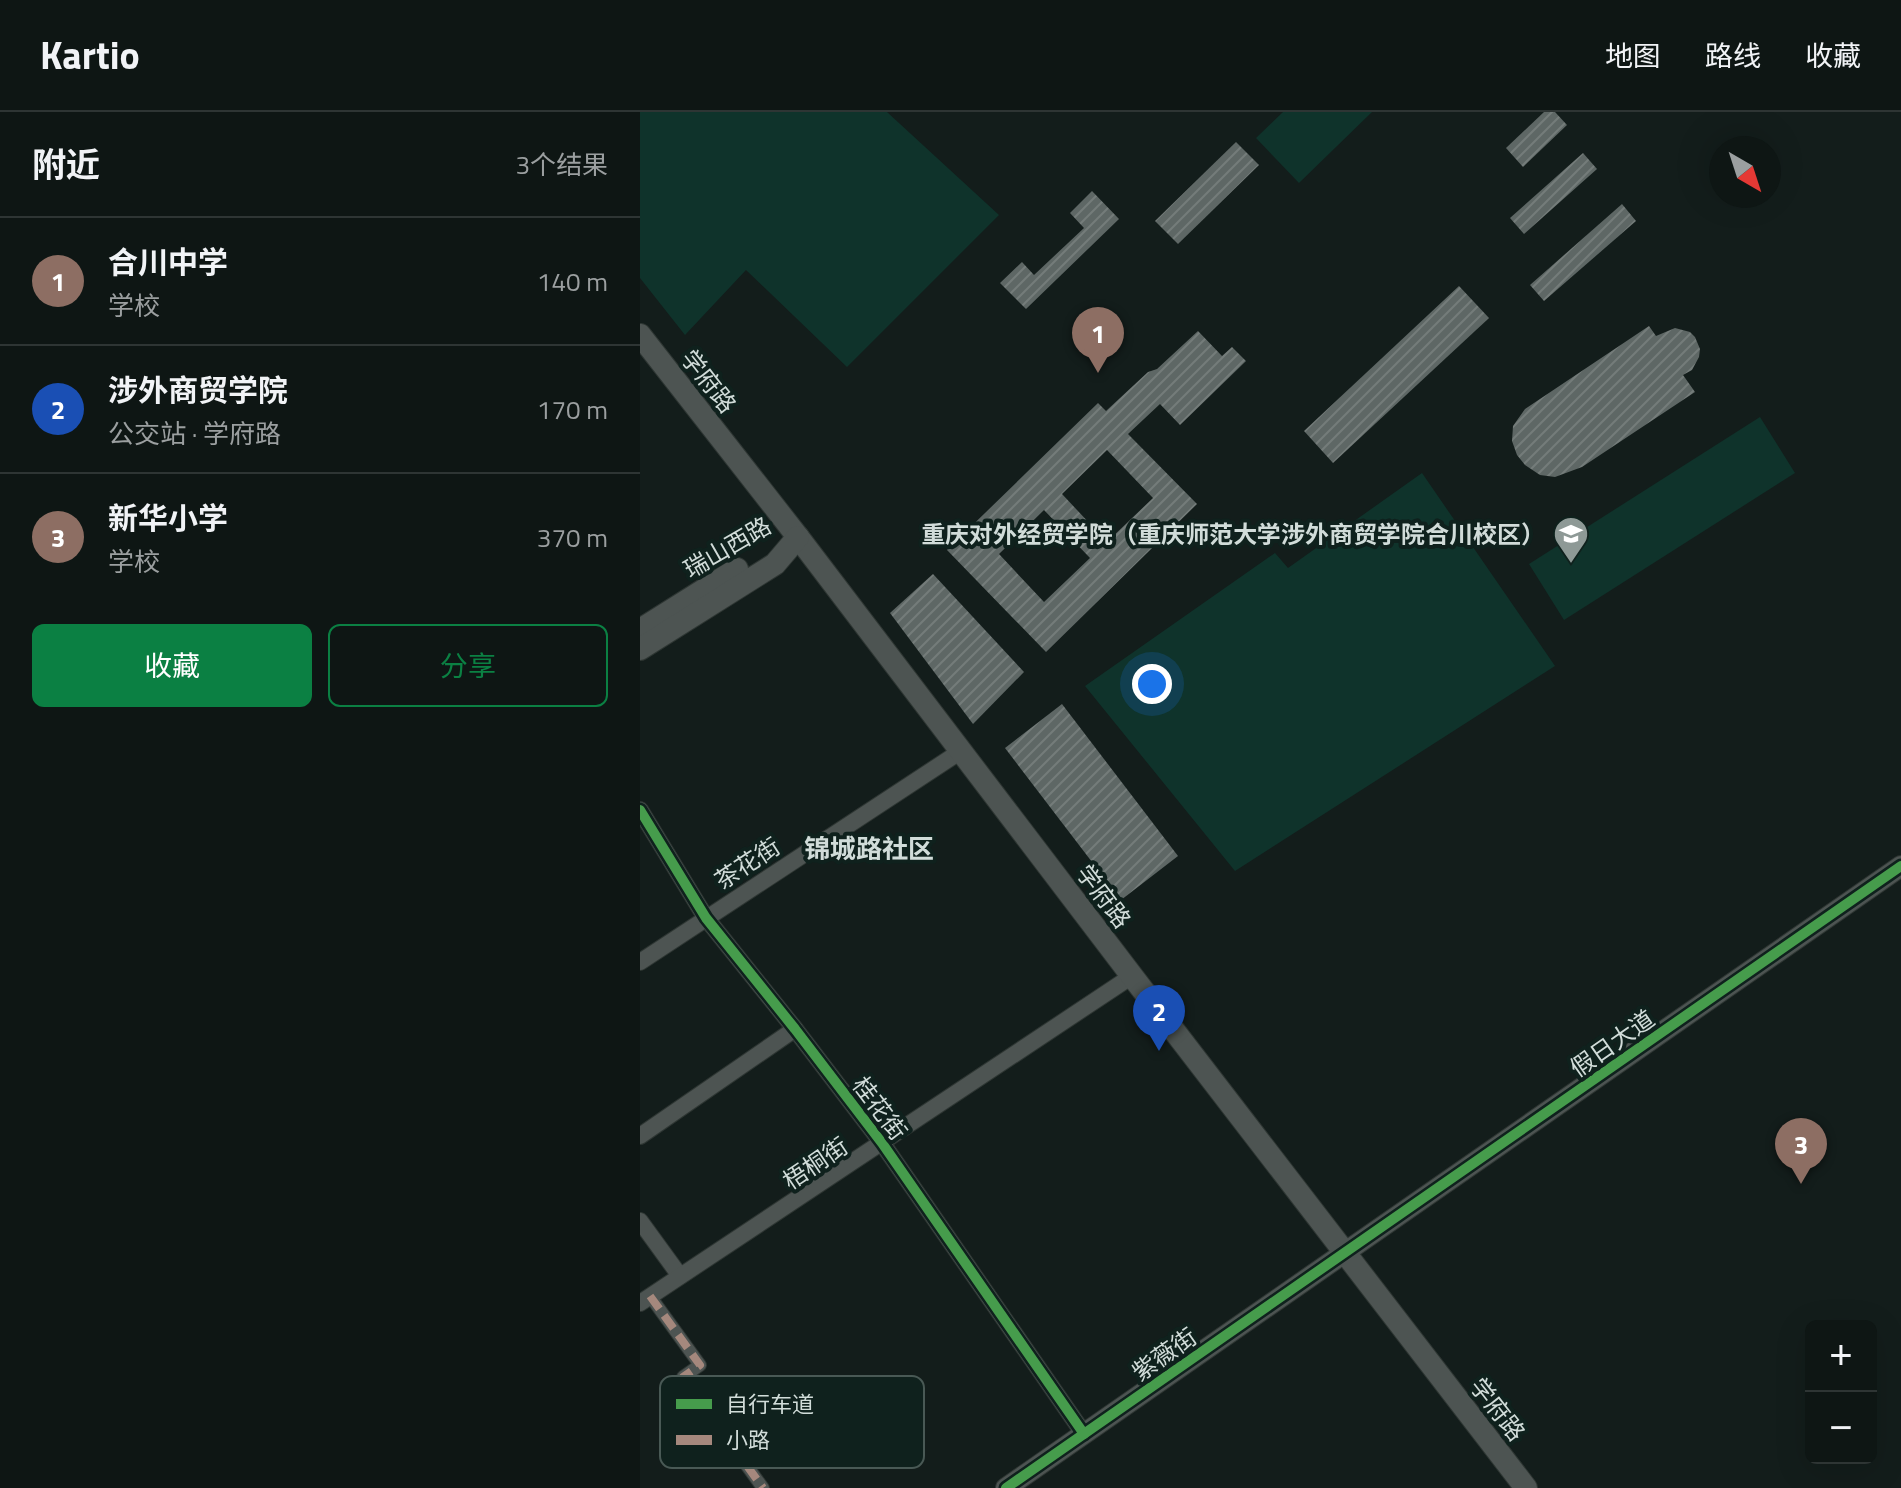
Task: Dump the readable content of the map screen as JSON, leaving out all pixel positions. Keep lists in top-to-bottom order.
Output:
{
  "streets": {
    "main road": ["学府路", "瑞山西路"],
    "street": [
      "茶花街",
      "假日大道",
      "桂花街",
      "梧桐街",
      "紫薇街"
    ]
  },
  "crossings": [
    ["学府路", "瑞山西路"],
    ["学府路", "茶花街"],
    ["学府路", "假日大道"],
    ["学府路", "梧桐街"],
    ["学府路", "紫薇街"],
    ["茶花街", "桂花街"],
    ["假日大道", "紫薇街"],
    ["桂花街", "梧桐街"],
    ["桂花街", "紫薇街"]
  ],
  "districts": ["锦城路社区"],
  "places": {
    "school or university": ["重庆对外经贸学院（重庆师范大学涉外商贸学院合川校区）"]
  },
  "legend": ["自行车道", "小路"],
  "north": "bottom right",
  "page": {
    "header": "Kartio",
    "nav": ["地图", "路线", "收藏"],
    "heading": ["附近", "3个结果"],
    "list": [
      {
        "mark": "1",
        "name": "合川中学",
        "note": "学校",
        "value": "140 m"
      },
      {
        "mark": "2",
        "name": "涉外商贸学院",
        "note": "公交站 · 学府路",
        "value": "170 m"
      },
      {
        "mark": "3",
        "name": "新华小学",
        "note": "学校",
        "value": "370 m"
      }
    ],
    "pins": ["1", "2", "3"],
    "buttons": ["收藏", "分享"],
    "map_buttons": ["+", "−"]
  }
}
